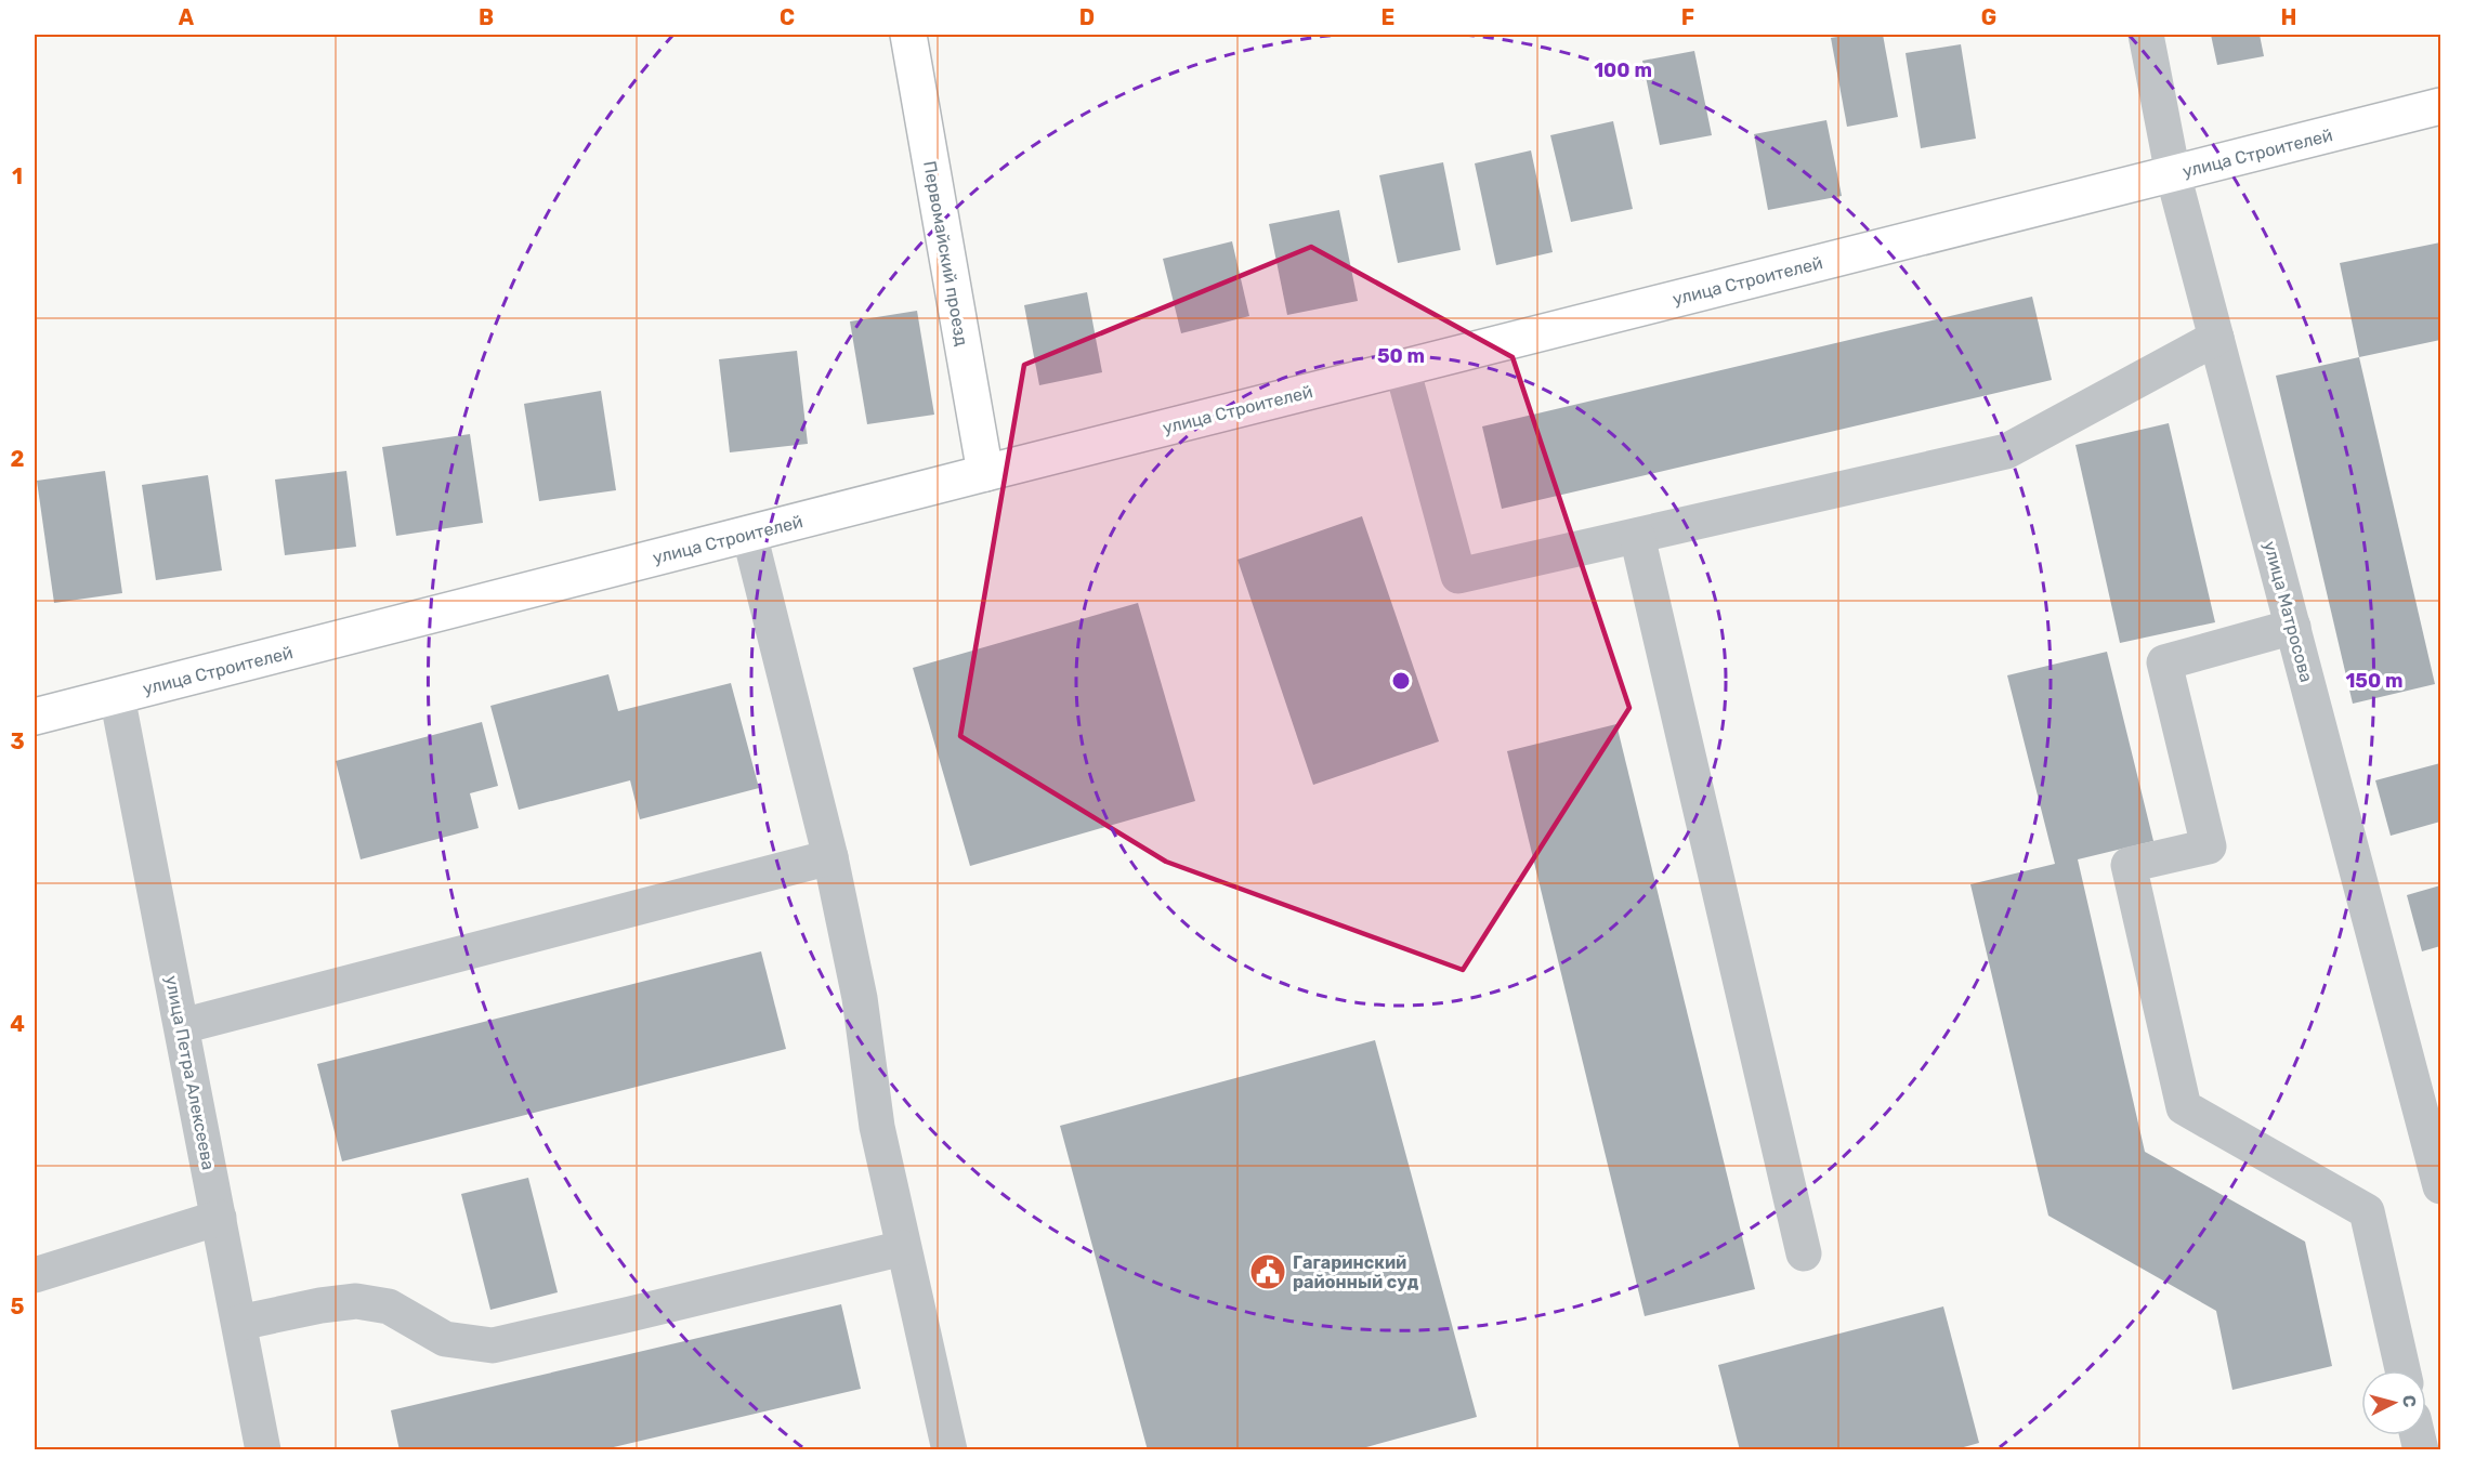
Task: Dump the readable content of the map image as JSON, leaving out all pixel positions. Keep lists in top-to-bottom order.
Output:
{
  "streets": {
    "main road": ["улица Строителей", "Первомайский проезд"],
    "street": ["улица Матросова", "улица Петра Алексеева"]
  },
  "crossings": [
    ["улица Строителей", "Первомайский проезд"],
    ["улица Строителей", "улица Матросова"],
    ["улица Строителей", "улица Петра Алексеева"]
  ],
  "places": {
    "public building": ["Гагаринский районный суд"]
  },
  "north": "right",
  "grid": {
    "columns": [
      "A",
      "B",
      "C",
      "D",
      "E",
      "F",
      "G",
      "H"
    ],
    "rows": [
      "1",
      "2",
      "3",
      "4",
      "5"
    ]
  },
  "rings": ["100 m", "50 m", "150 m"]
}
